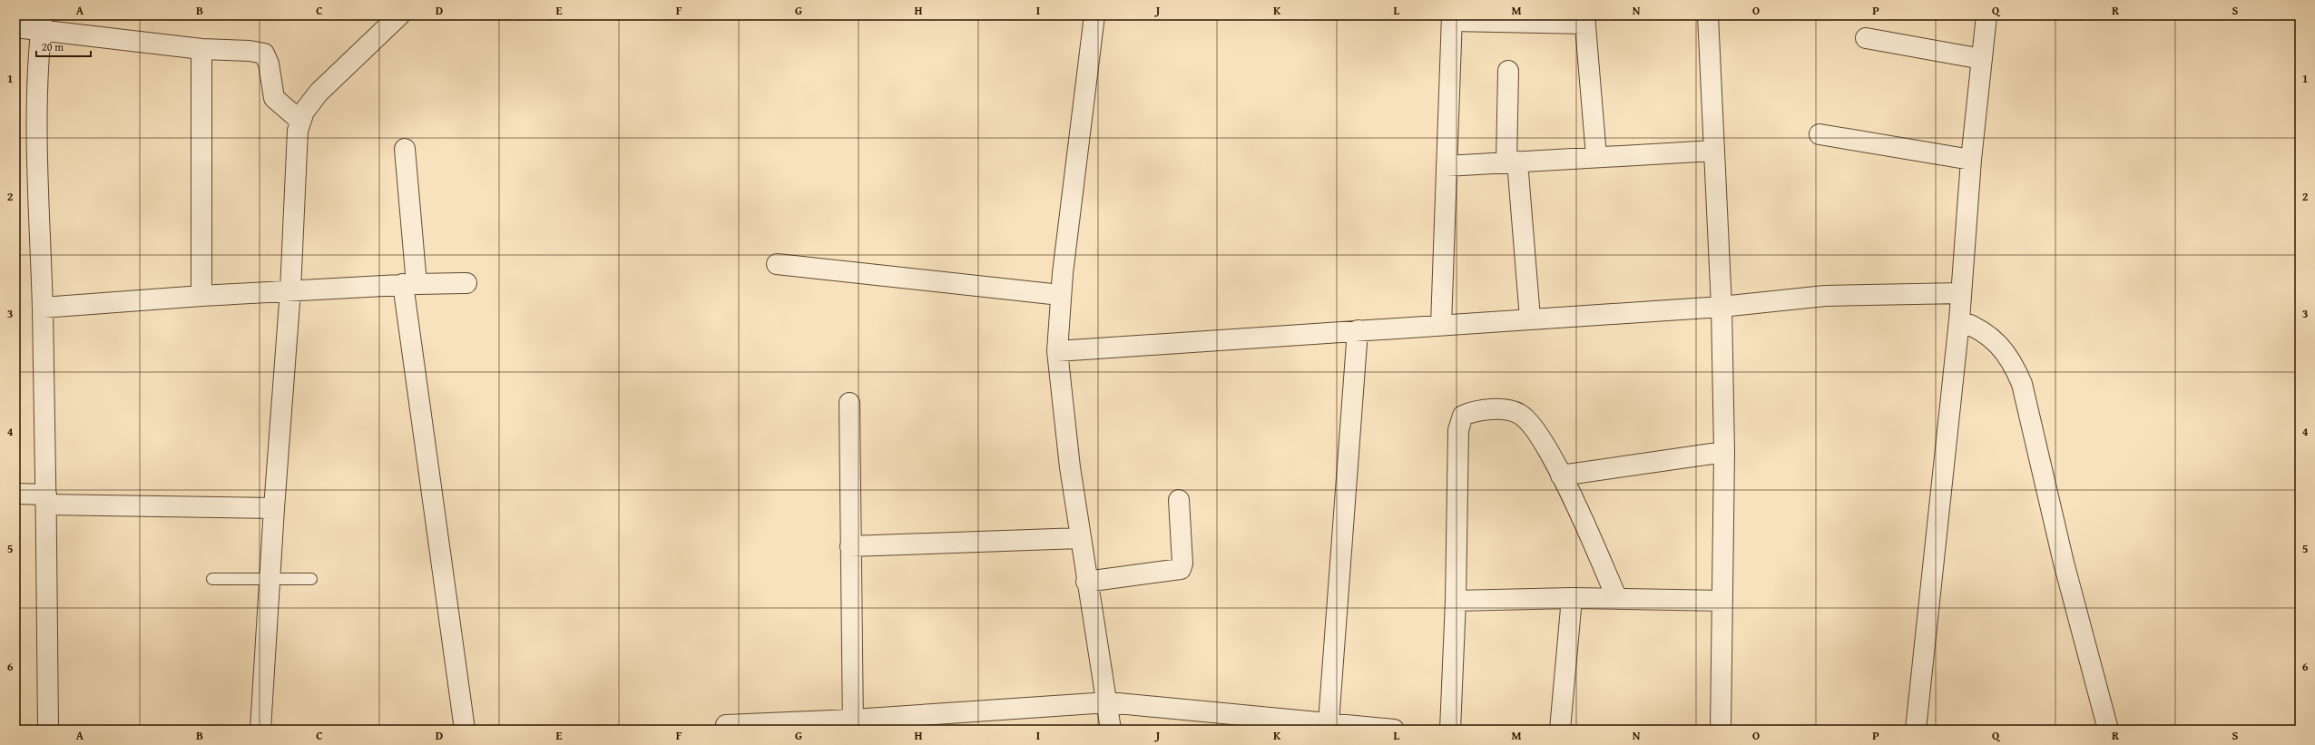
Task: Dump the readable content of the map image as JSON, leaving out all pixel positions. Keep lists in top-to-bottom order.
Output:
{
  "scale_bar": "20 m",
  "grid": {
    "columns": [
      "A",
      "B",
      "C",
      "D",
      "E",
      "F",
      "G",
      "H",
      "I",
      "J",
      "K",
      "L",
      "M",
      "N",
      "O",
      "P",
      "Q",
      "R",
      "S"
    ],
    "rows": [
      "1",
      "2",
      "3",
      "4",
      "5",
      "6"
    ]
  }
}
